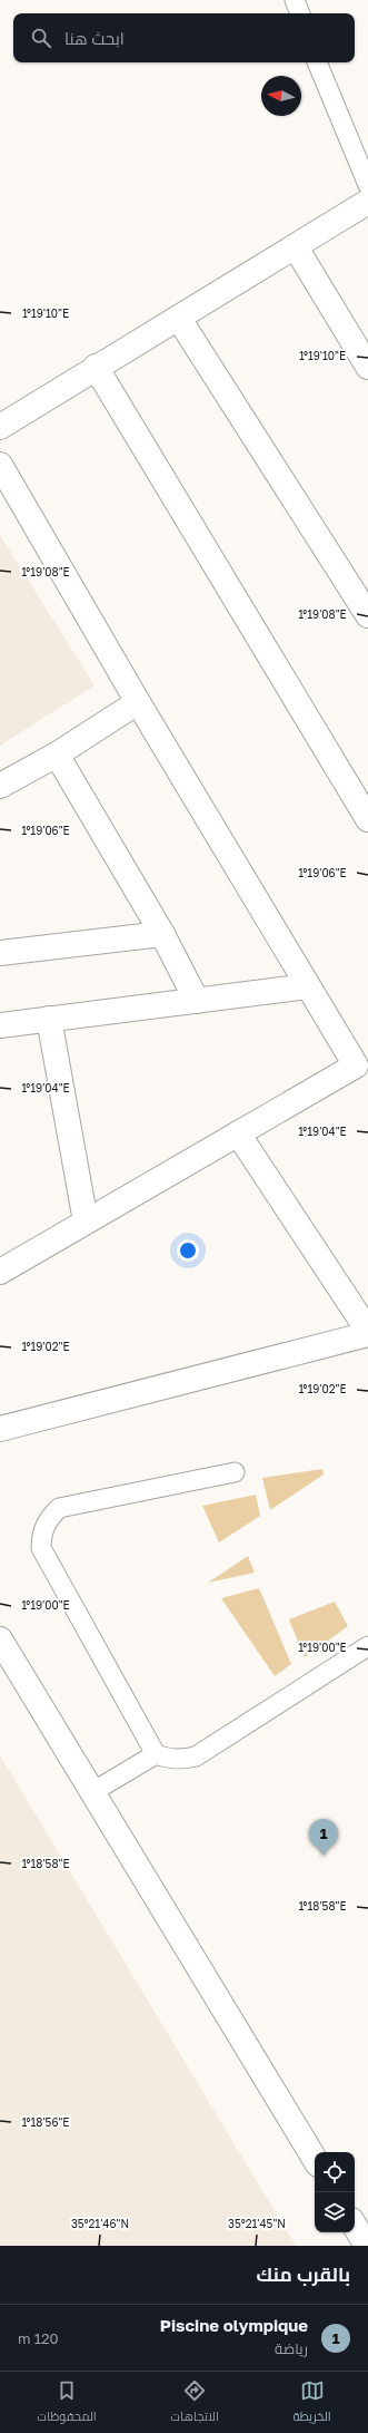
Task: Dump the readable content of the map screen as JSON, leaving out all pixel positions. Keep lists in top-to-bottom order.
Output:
{
  "north": "left",
  "page": {
    "search": "ابحث هنا",
    "pins": "1",
    "heading": "بالقرب منك",
    "list": [
      {
        "mark": "1",
        "name": "Piscine olympique",
        "note": "رياضة",
        "value": "120 m"
      }
    ],
    "nav": ["الخريطة", "الاتجاهات", "المحفوظات"]
  },
  "coordinates": [
    "1°19'10\"E",
    "1°19'08\"E",
    "1°19'06\"E",
    "1°19'04\"E",
    "1°19'02\"E",
    "1°19'00\"E",
    "1°18'58\"E",
    "1°18'56\"E",
    "35°21'46\"N",
    "35°21'45\"N"
  ]
}
